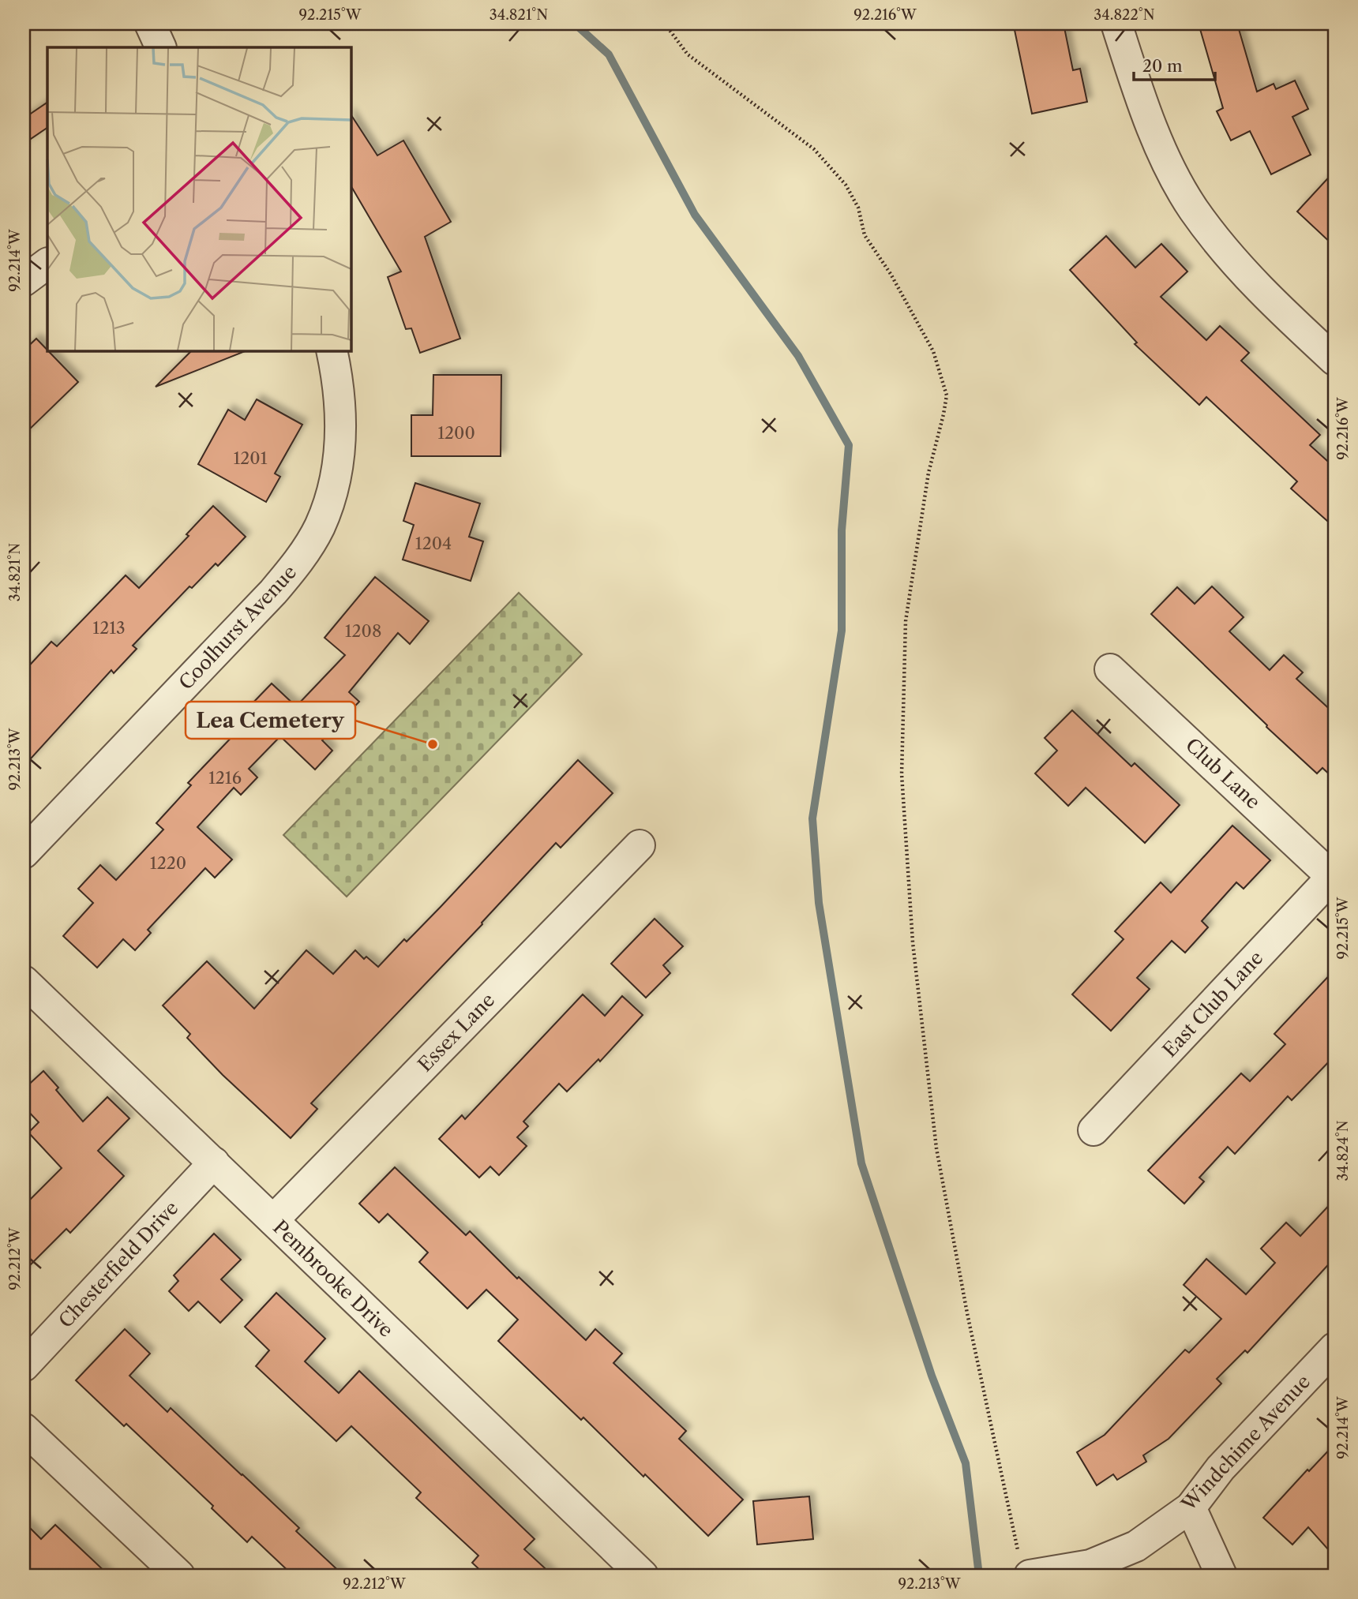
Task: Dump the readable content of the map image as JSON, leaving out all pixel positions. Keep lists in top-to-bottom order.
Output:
{
  "streets": {
    "street": [
      "Coolhurst Avenue",
      "Club Lane",
      "East Club Lane",
      "Essex Lane",
      "Chesterfield Drive",
      "Pembrooke Drive",
      "Windchime Avenue"
    ]
  },
  "crossings": [
    ["Club Lane", "East Club Lane"],
    ["Essex Lane", "Pembrooke Drive"],
    ["Chesterfield Drive", "Pembrooke Drive"]
  ],
  "places": ["Lea Cemetery"],
  "house_numbers": [
    "1200",
    "1201",
    "1204",
    "1213",
    "1208",
    "1216",
    "1220"
  ],
  "scale_bar": "20 m",
  "coordinates": [
    "92.215°W",
    "34.821°N",
    "92.216°W",
    "34.822°N",
    "92.214°W",
    "92.213°W",
    "34.824°N",
    "92.212°W"
  ]
}
